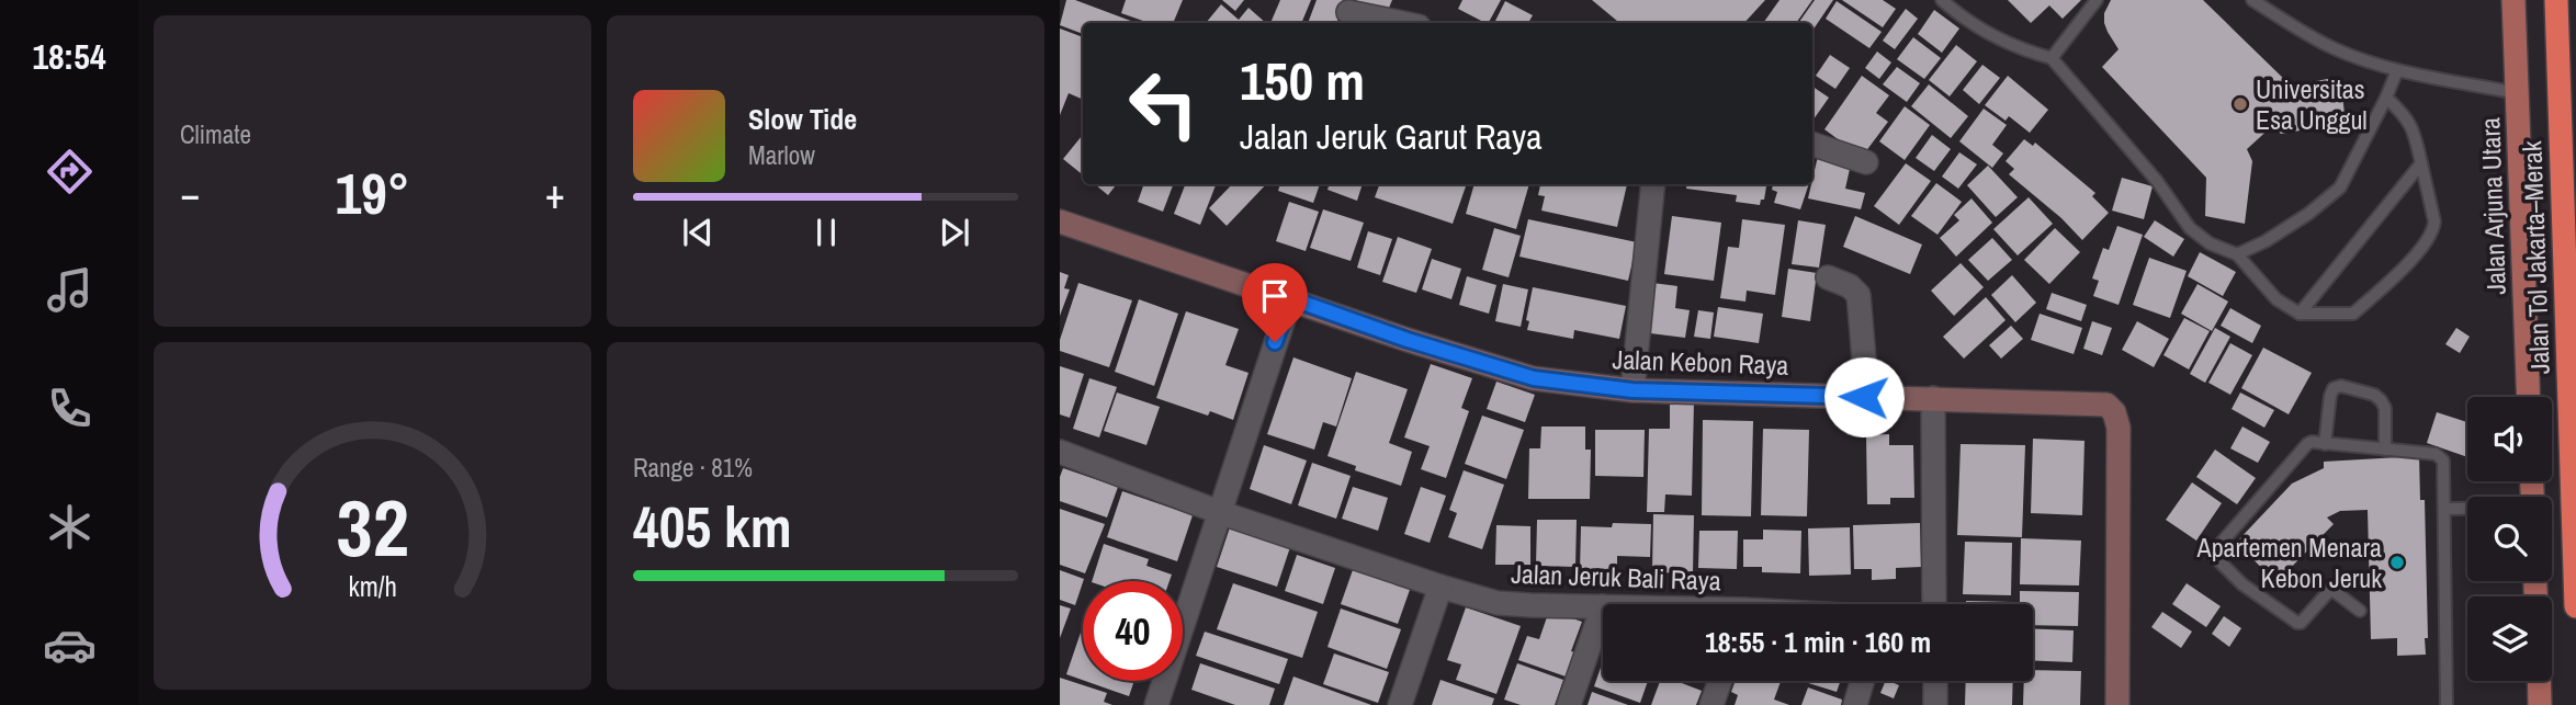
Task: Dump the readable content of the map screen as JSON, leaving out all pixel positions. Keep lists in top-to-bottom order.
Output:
{
  "streets": {
    "highway": ["Jalan Tol Jakarta–Merak"],
    "main road": ["Jalan Arjuna Utara"],
    "street": ["Jalan Kebon Raya", "Jalan Jeruk Bali Raya"]
  },
  "places": ["Universitas Esa Unggul", "Apartemen Menara Kebon Jeruk"],
  "page": {
    "tabs": "18:54",
    "tile": [
      "Climate",
      ["Range · 81%", "405 km"]
    ],
    "turn": ["150 m", "Jalan Jeruk Garut Raya"],
    "song": ["Slow Tide", "Marlow"],
    "heat": ["−", "19°", "+"],
    "limit": "40",
    "trip": "18:55 · 1 min · 160 m",
    "gauge": ["32", "km/h"]
  }
}
